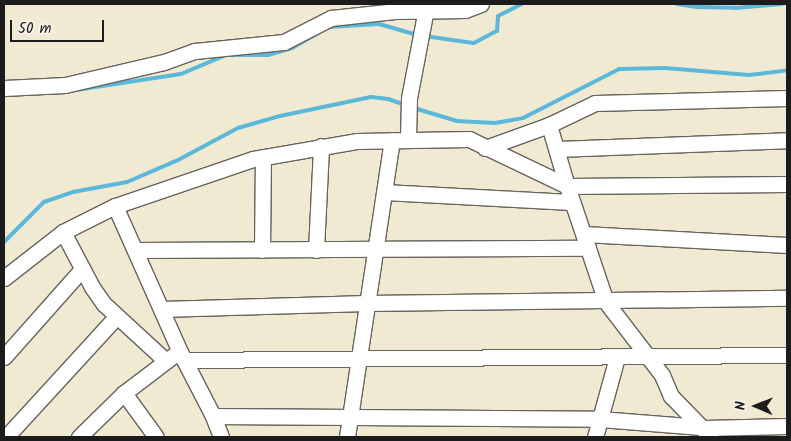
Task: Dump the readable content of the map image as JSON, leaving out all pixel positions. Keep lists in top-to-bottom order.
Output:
{
  "scale_bar": "50 m",
  "north": "left"
}
